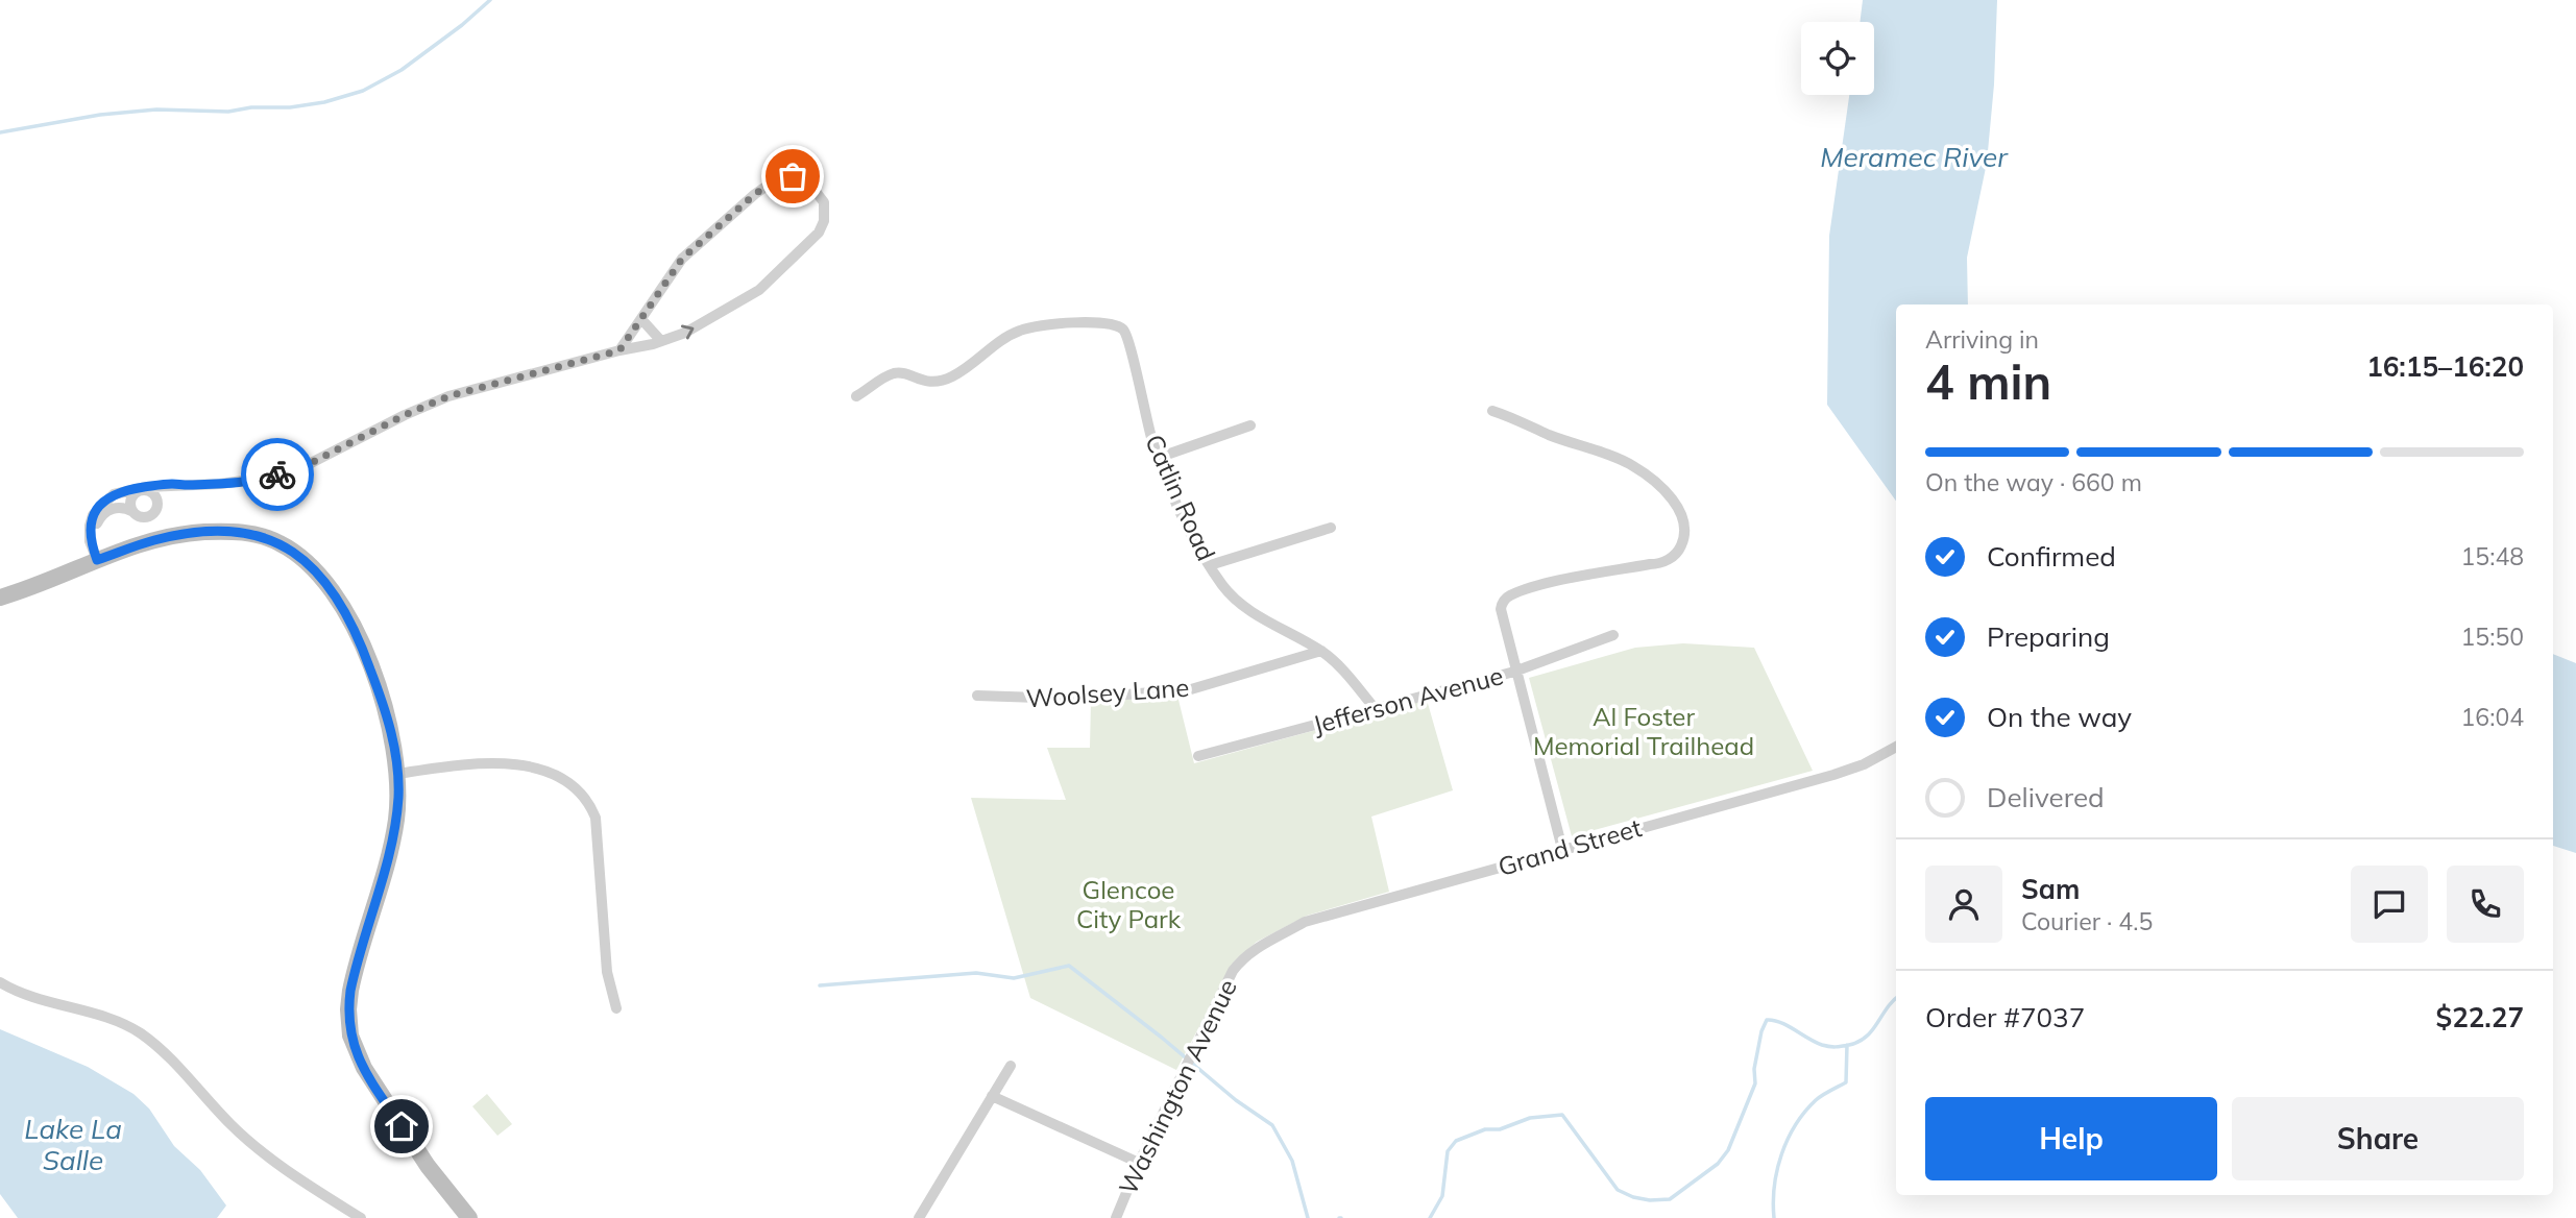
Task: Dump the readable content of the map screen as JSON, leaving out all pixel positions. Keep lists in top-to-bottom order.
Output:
{
  "streets": {
    "street": [
      "Catlin Road",
      "Woolsey Lane",
      "Jefferson Avenue",
      "Grand Street",
      "Washington Avenue"
    ]
  },
  "crossings": [
    ["Catlin Road", "Woolsey Lane"],
    ["Catlin Road", "Jefferson Avenue"],
    ["Grand Street", "Washington Avenue"]
  ],
  "water": ["Meramec River", "Lake La Salle"],
  "parks": ["Al Foster Memorial Trailhead", "Glencoe City Park"],
  "page": {
    "heading": ["4 min", "Arriving in", "16:15–16:20"],
    "panel": [
      "Sam",
      "Courier · 4.5",
      "Order #7037",
      "$22.27"
    ],
    "bar": "On the way · 660 m",
    "list": [
      ["Confirmed", "15:48"],
      ["Preparing", "15:50"],
      ["On the way", "16:04"],
      "Delivered"
    ],
    "buttons": ["Help", "Share"]
  }
}
